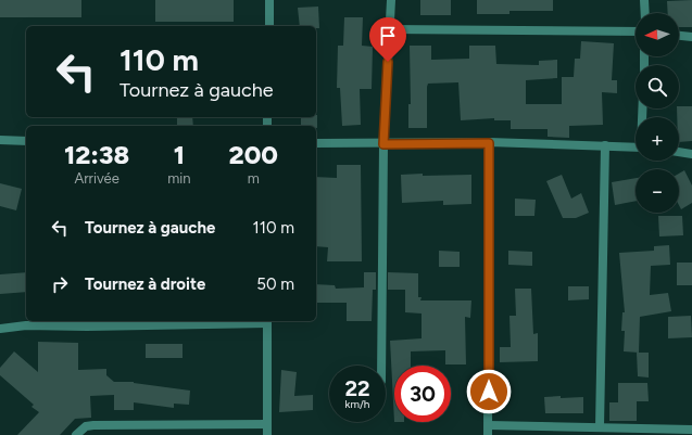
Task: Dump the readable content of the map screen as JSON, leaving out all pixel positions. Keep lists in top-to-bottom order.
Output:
{
  "north": "left",
  "page": {
    "map_buttons": ["+", "−"],
    "turn": ["110 m", "Tournez à gauche"],
    "eta": [
      "12:38",
      "Arrivée",
      "1",
      "min",
      "200",
      "m"
    ],
    "list": [
      {
        "name": "Tournez à gauche",
        "value": "110 m"
      },
      {
        "name": "Tournez à droite",
        "value": "50 m"
      }
    ],
    "speed": "22 km/h",
    "limit": "30"
  }
}
